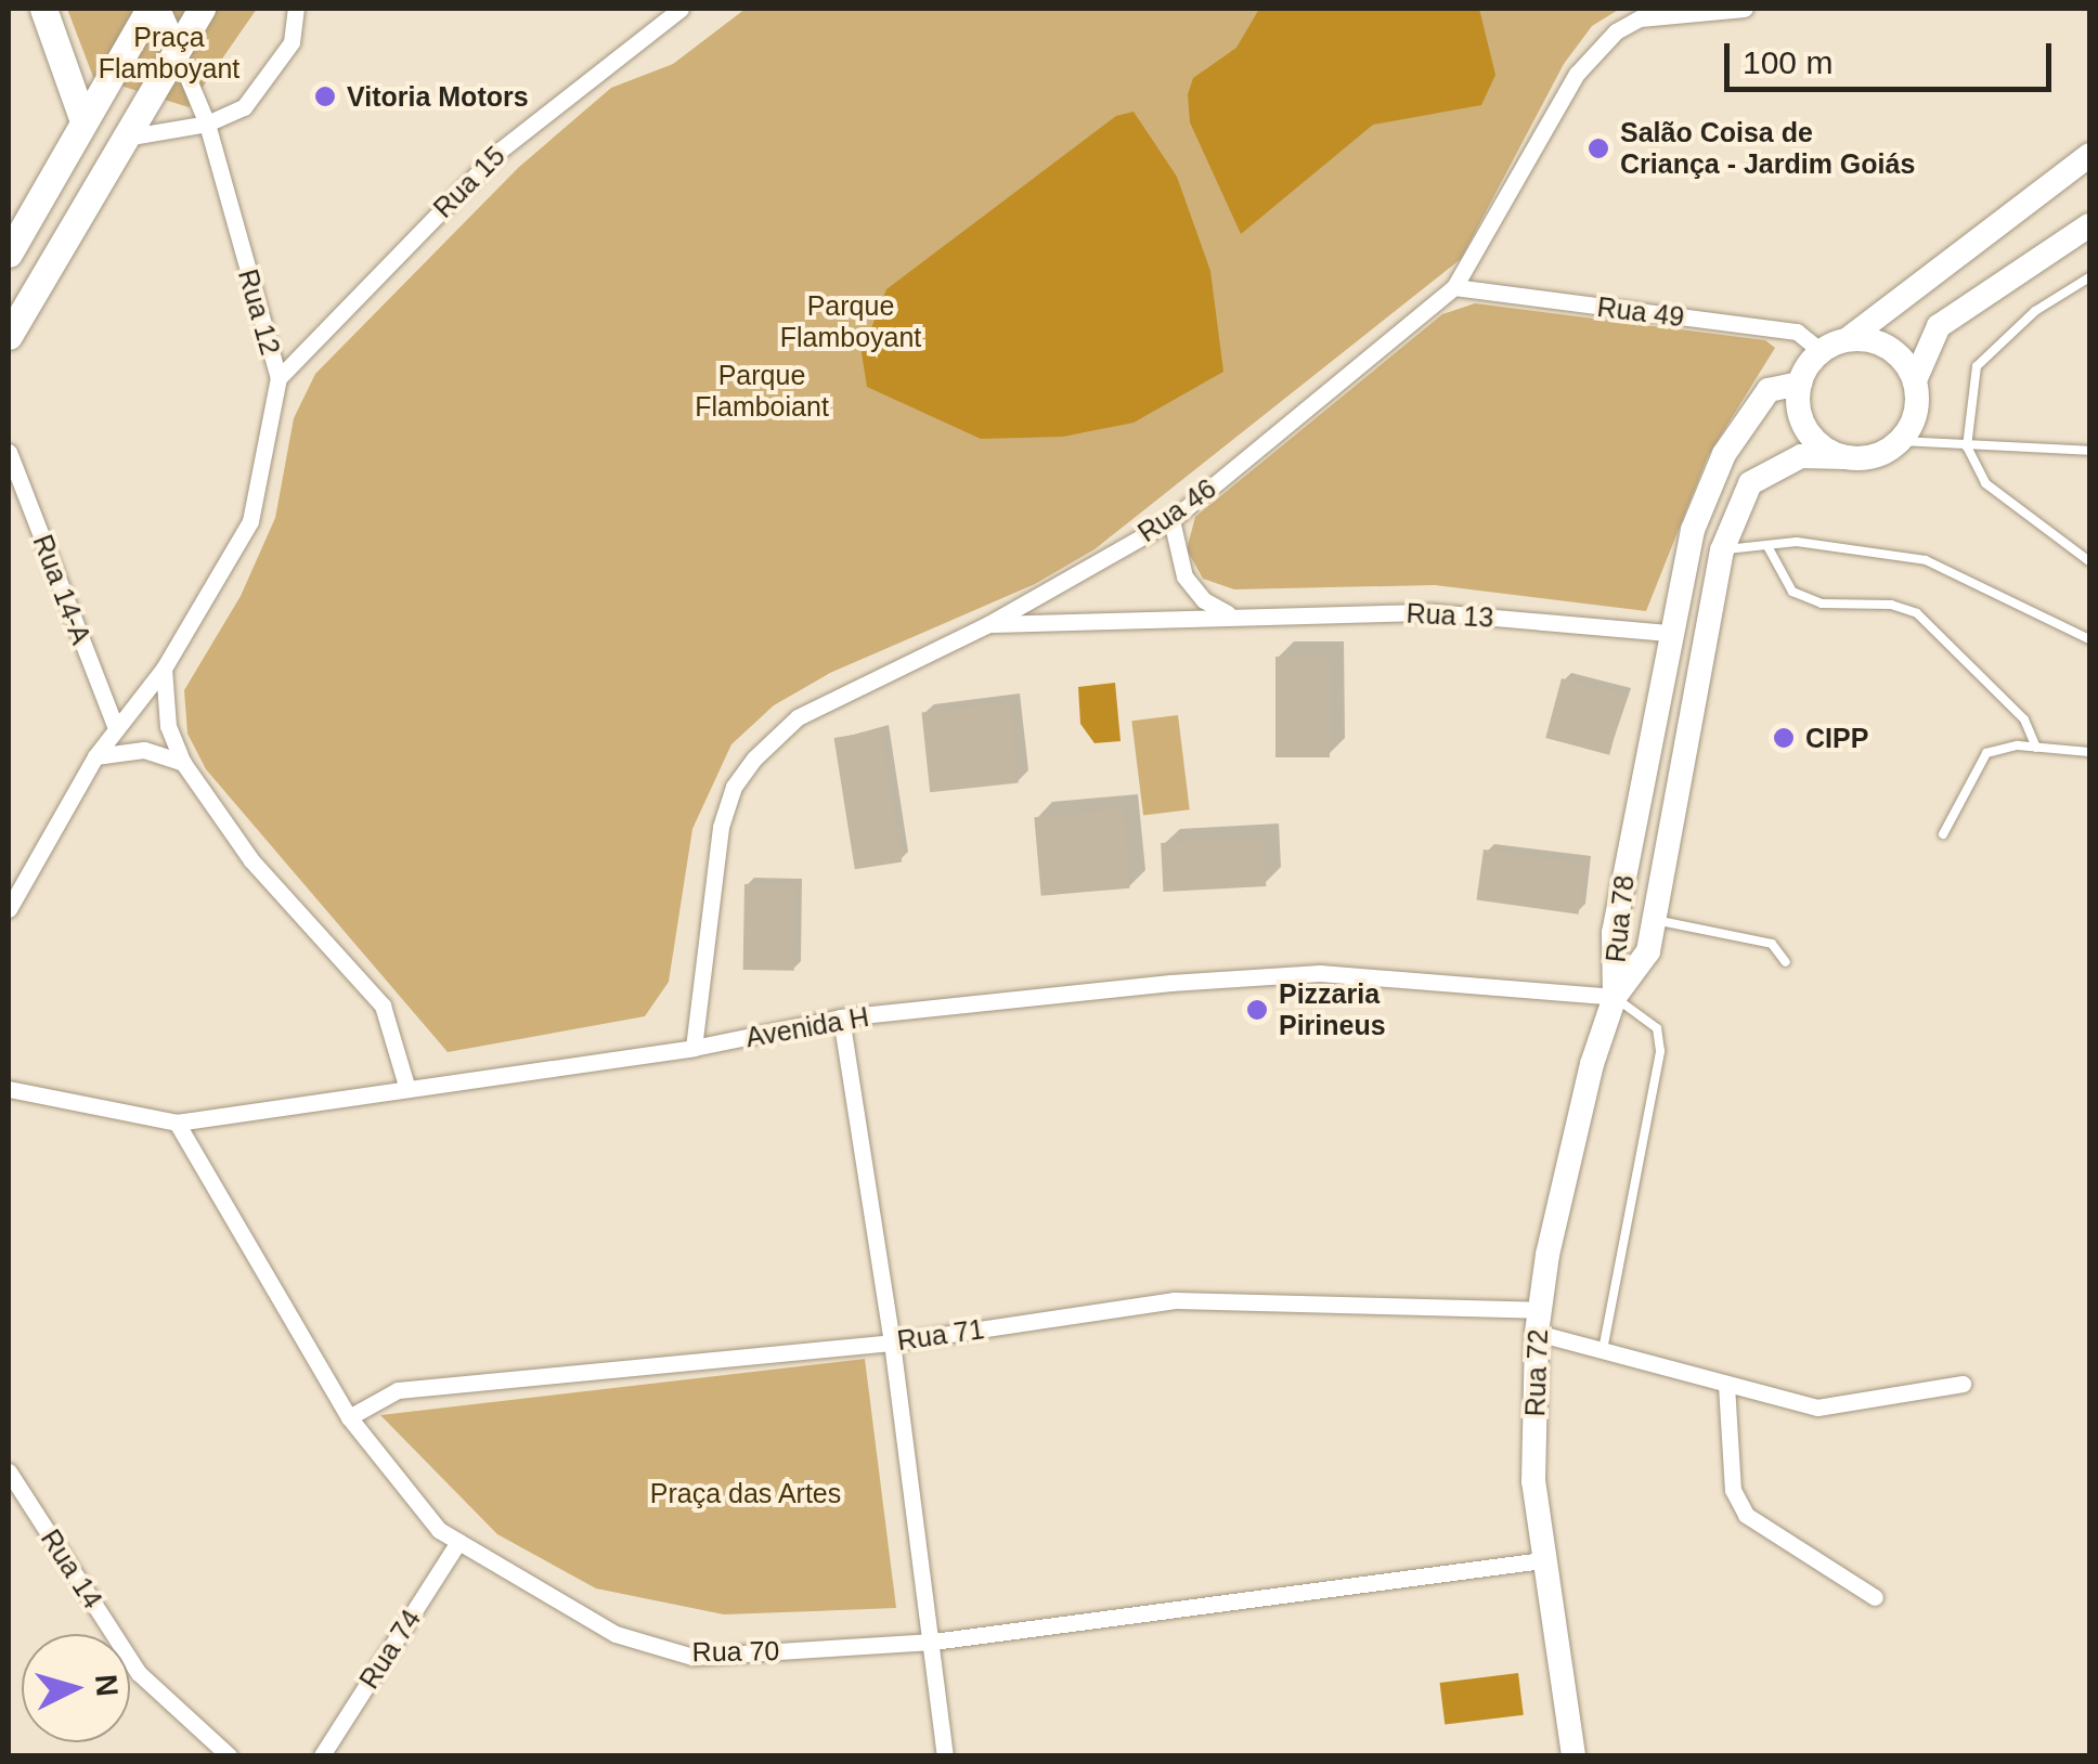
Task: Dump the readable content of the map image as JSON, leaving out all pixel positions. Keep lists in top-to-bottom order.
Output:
{
  "streets": {
    "main road": ["Rua 12", "Rua 78", "Rua 72"],
    "street": [
      "Rua 15",
      "Rua 49",
      "Rua 46",
      "Rua 14-A",
      "Rua 13",
      "Avenida H",
      "Rua 71",
      "Rua 14",
      "Rua 74",
      "Rua 70"
    ]
  },
  "crossings": [
    ["Rua 15", "Rua 12"],
    ["Rua 49", "Rua 46"],
    ["Rua 49", "Rua 78"],
    ["Rua 46", "Rua 13"],
    ["Rua 46", "Avenida H"],
    ["Rua 13", "Rua 78"],
    ["Rua 78", "Avenida H"],
    ["Rua 78", "Rua 72"],
    ["Avenida H", "Rua 72"],
    ["Avenida H", "Rua 70"],
    ["Rua 71", "Rua 72"],
    ["Rua 71", "Rua 70"],
    ["Rua 72", "Rua 70"],
    ["Rua 74", "Rua 70"]
  ],
  "parks": [
    "Praça Flamboyant",
    "Parque Flamboyant",
    "Parque Flamboiant",
    "Praça das Artes"
  ],
  "places": [
    "Vitoria Motors",
    "Salão Coisa de Criança - Jardim Goiás",
    "CIPP",
    "Pizzaria Pirineus"
  ],
  "scale_bar": "100 m",
  "north": "right"
}
